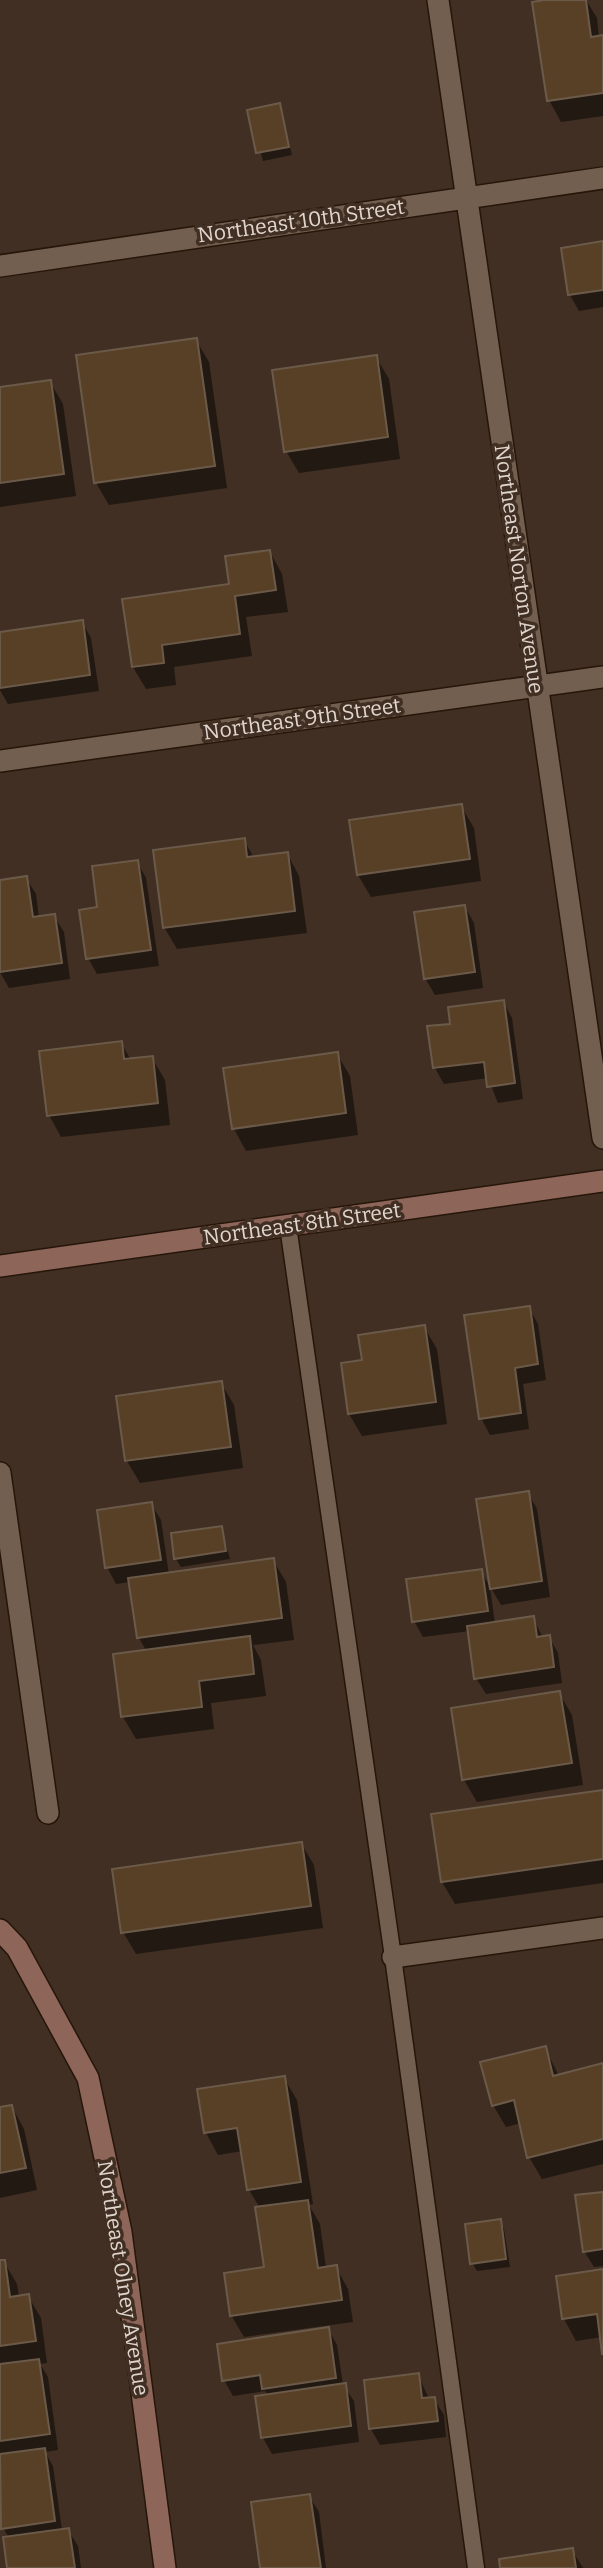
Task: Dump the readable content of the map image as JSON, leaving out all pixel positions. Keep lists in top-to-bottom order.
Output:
{
  "streets": {
    "main road": ["Northeast 8th Street", "Northeast Olney Avenue"],
    "street": ["Northeast 10th Street", "Northeast Norton Avenue", "Northeast 9th Street"]
  },
  "crossings": [
    ["Northeast 10th Street", "Northeast Norton Avenue"],
    ["Northeast Norton Avenue", "Northeast 9th Street"]
  ]
}
